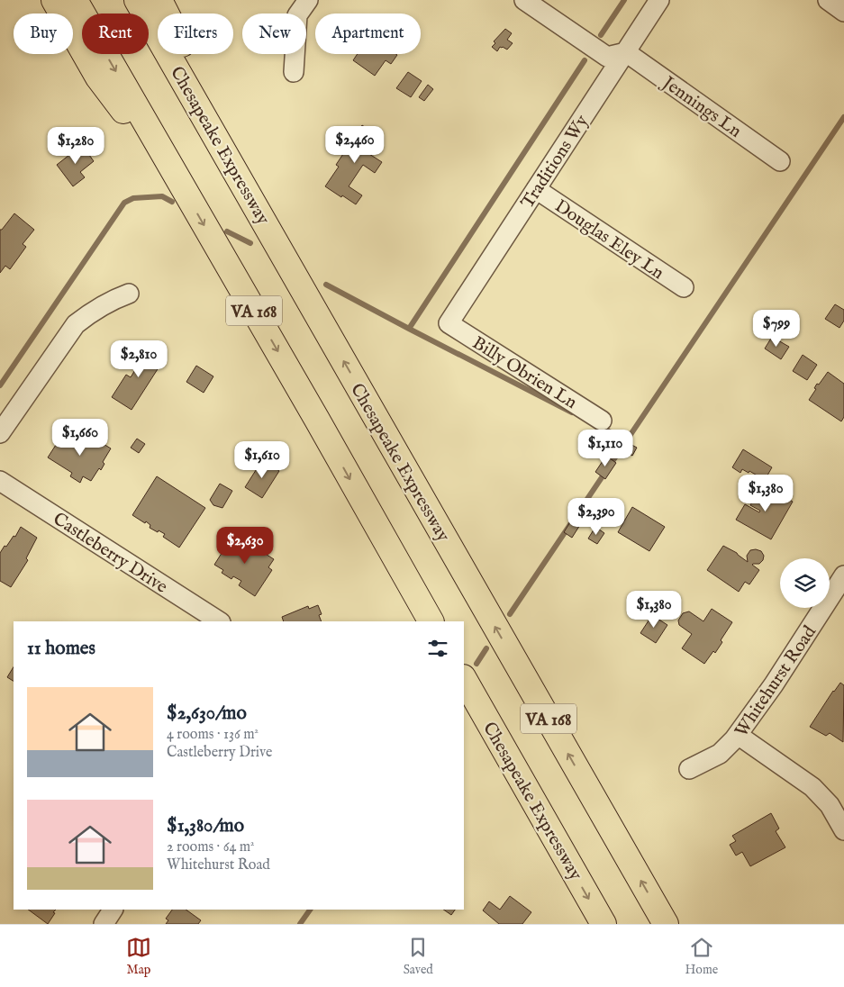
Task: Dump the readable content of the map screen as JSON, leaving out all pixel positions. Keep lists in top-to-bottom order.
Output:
{
  "streets": {
    "highway": ["Chesapeake Expressway", "VA 168"],
    "street": [
      "Jennings Ln",
      "Traditions Wy",
      "Douglas Eley Ln",
      "Billy Obrien Ln",
      "Castleberry Drive",
      "Whitehurst Road"
    ]
  },
  "crossings": [
    ["Jennings Ln", "Traditions Wy"],
    ["Traditions Wy", "Douglas Eley Ln"],
    ["Traditions Wy", "Billy Obrien Ln"]
  ],
  "page": {
    "chip": [
      "Buy",
      "Rent",
      "Filters",
      "New",
      "Apartment"
    ],
    "price": [
      "$2,460",
      "$1,280",
      "$799",
      "$2,810",
      "$1,660",
      "$1,110",
      "$1,610",
      "$1,380",
      "$2,390",
      "$2,630",
      "$1,380"
    ],
    "heading": "11 homes",
    "list": [
      {
        "name": "$2,630/mo",
        "note": "4 rooms · 136 m² · Castleberry Drive"
      },
      {
        "name": "$1,380/mo",
        "note": "2 rooms · 64 m² · Whitehurst Road"
      }
    ],
    "tabs": ["Map", "Saved", "Home"]
  }
}
